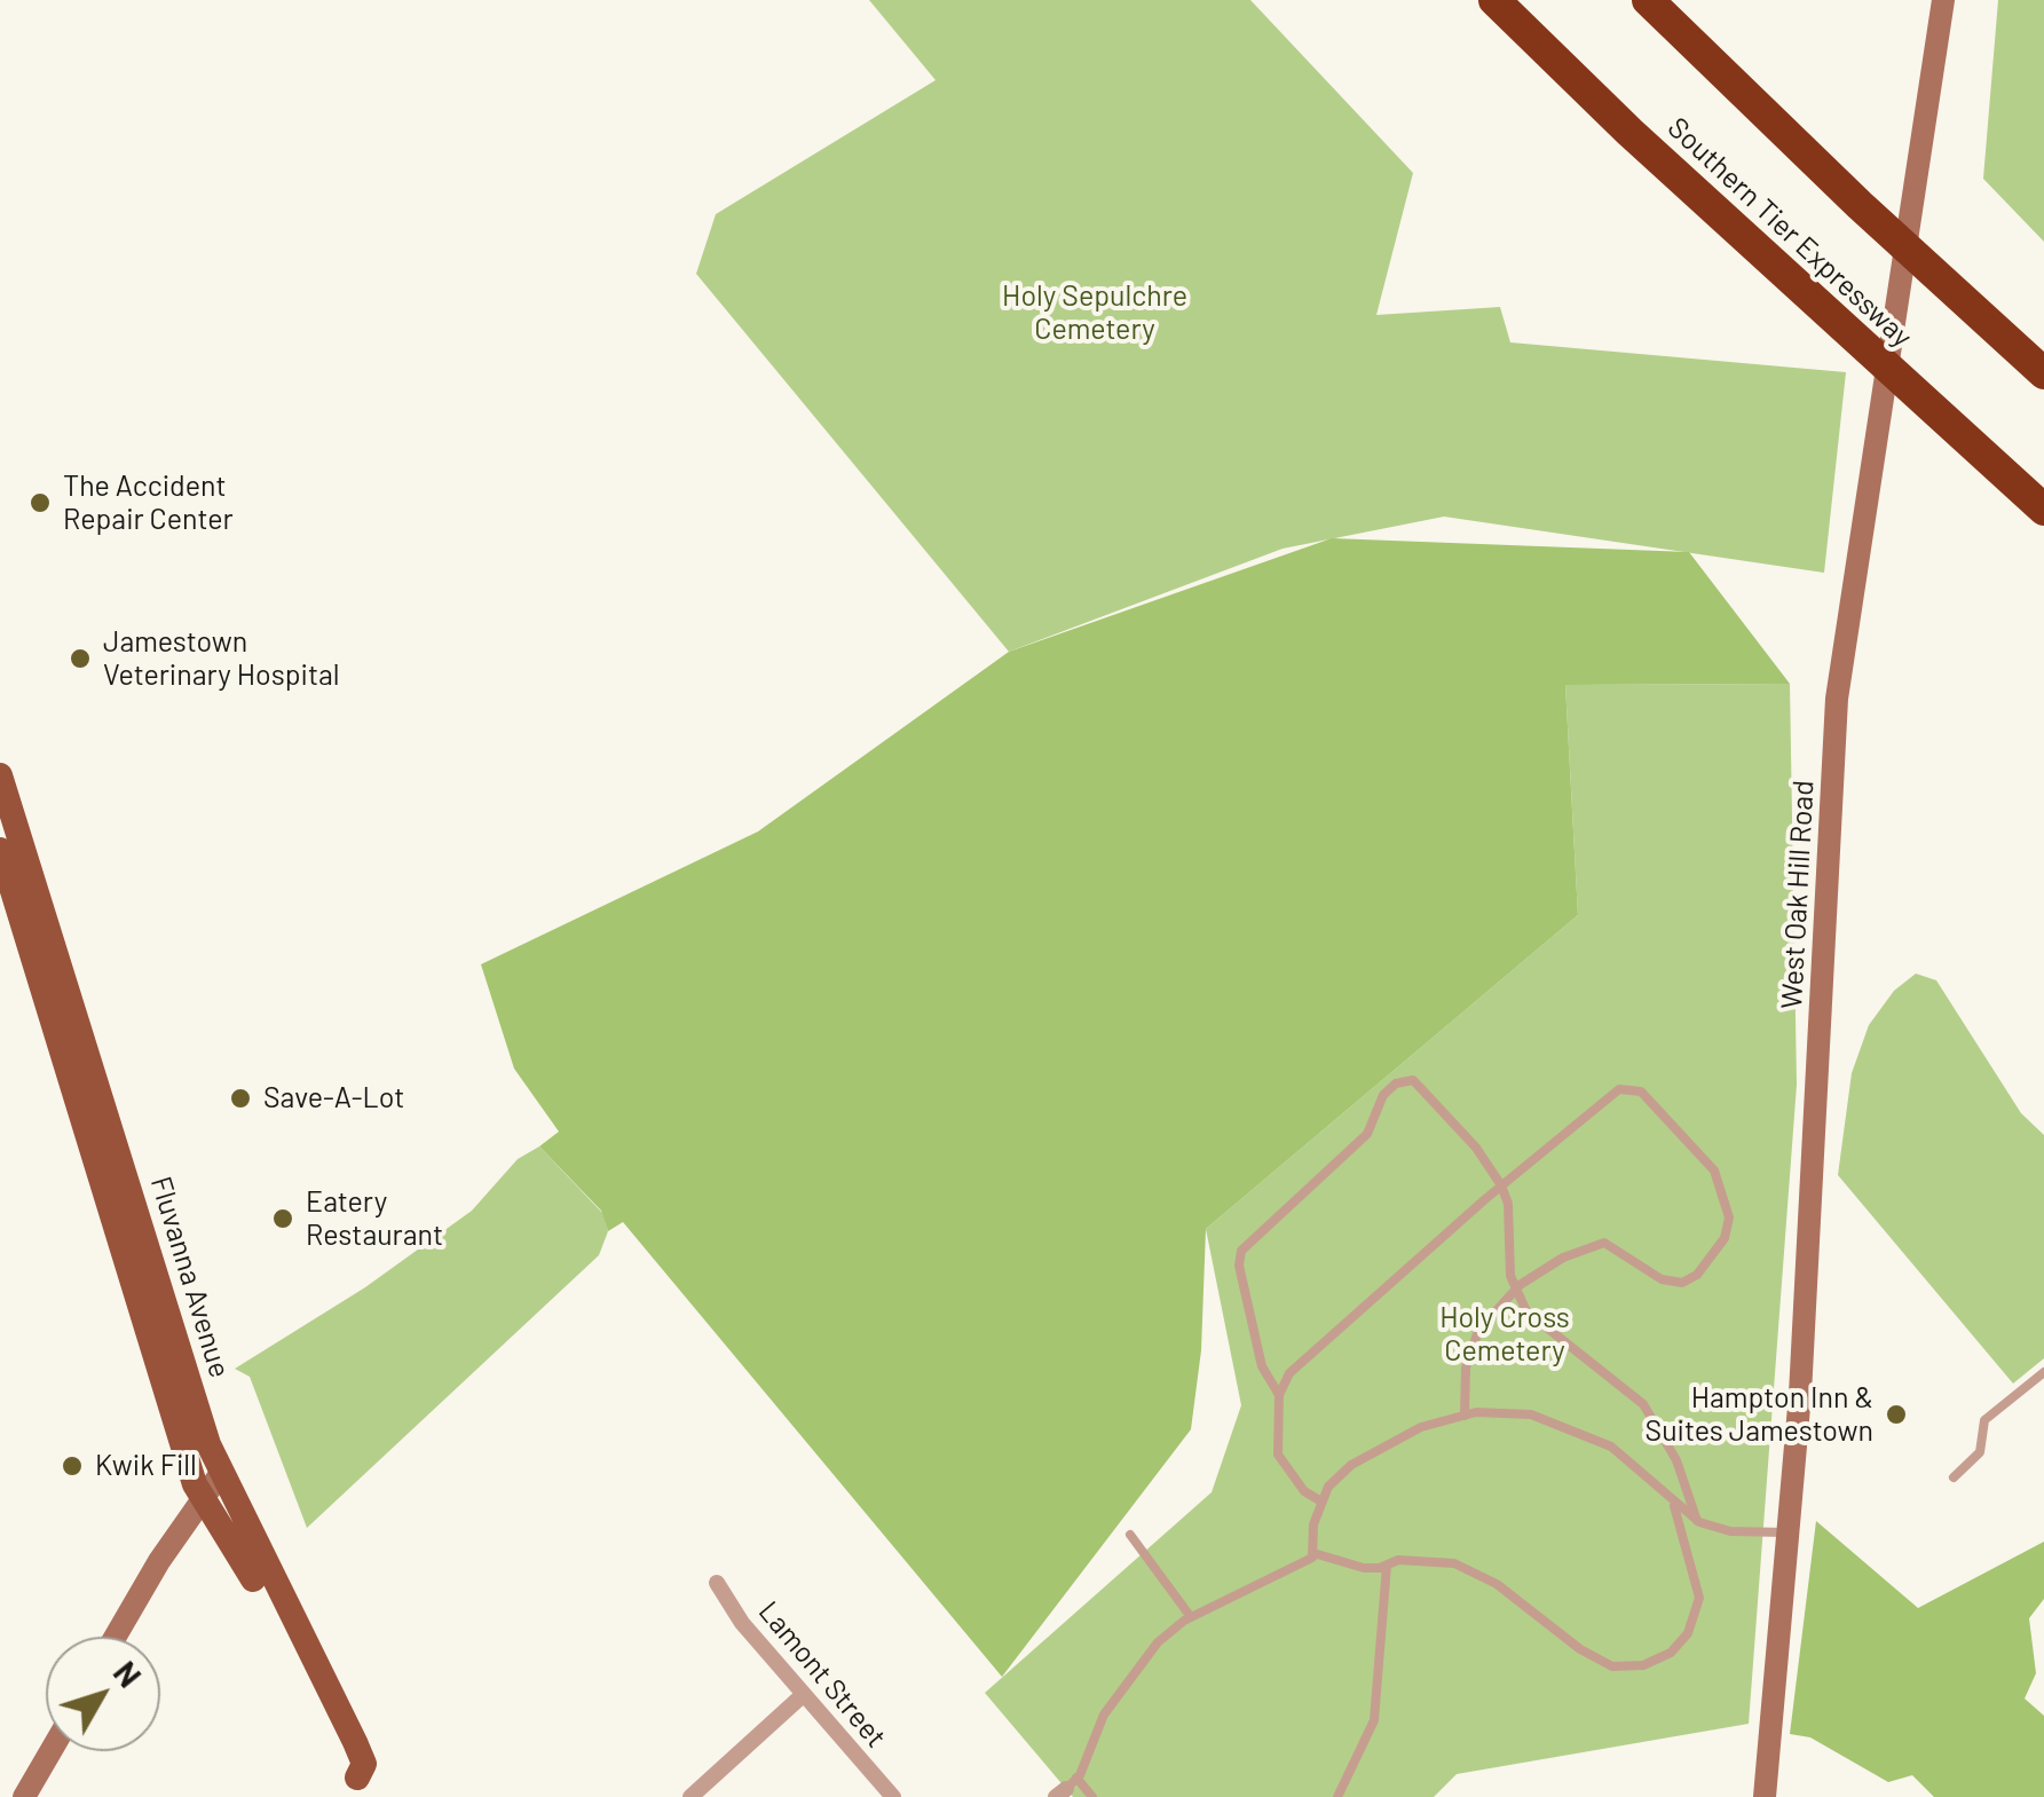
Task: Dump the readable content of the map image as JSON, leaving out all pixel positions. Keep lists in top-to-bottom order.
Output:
{
  "streets": {
    "highway": ["Southern Tier Expressway"],
    "main road": ["West Oak Hill Road", "Fluvanna Avenue"],
    "street": ["Lamont Street"]
  },
  "parks": ["Holy Sepulchre Cemetery", "Holy Cross Cemetery"],
  "places": [
    "The Accident Repair Center",
    "Jamestown Veterinary Hospital",
    "Save-A-Lot",
    "Eatery Restaurant",
    "Hampton Inn & Suites Jamestown",
    "Kwik Fill"
  ],
  "north": "top right"
}
